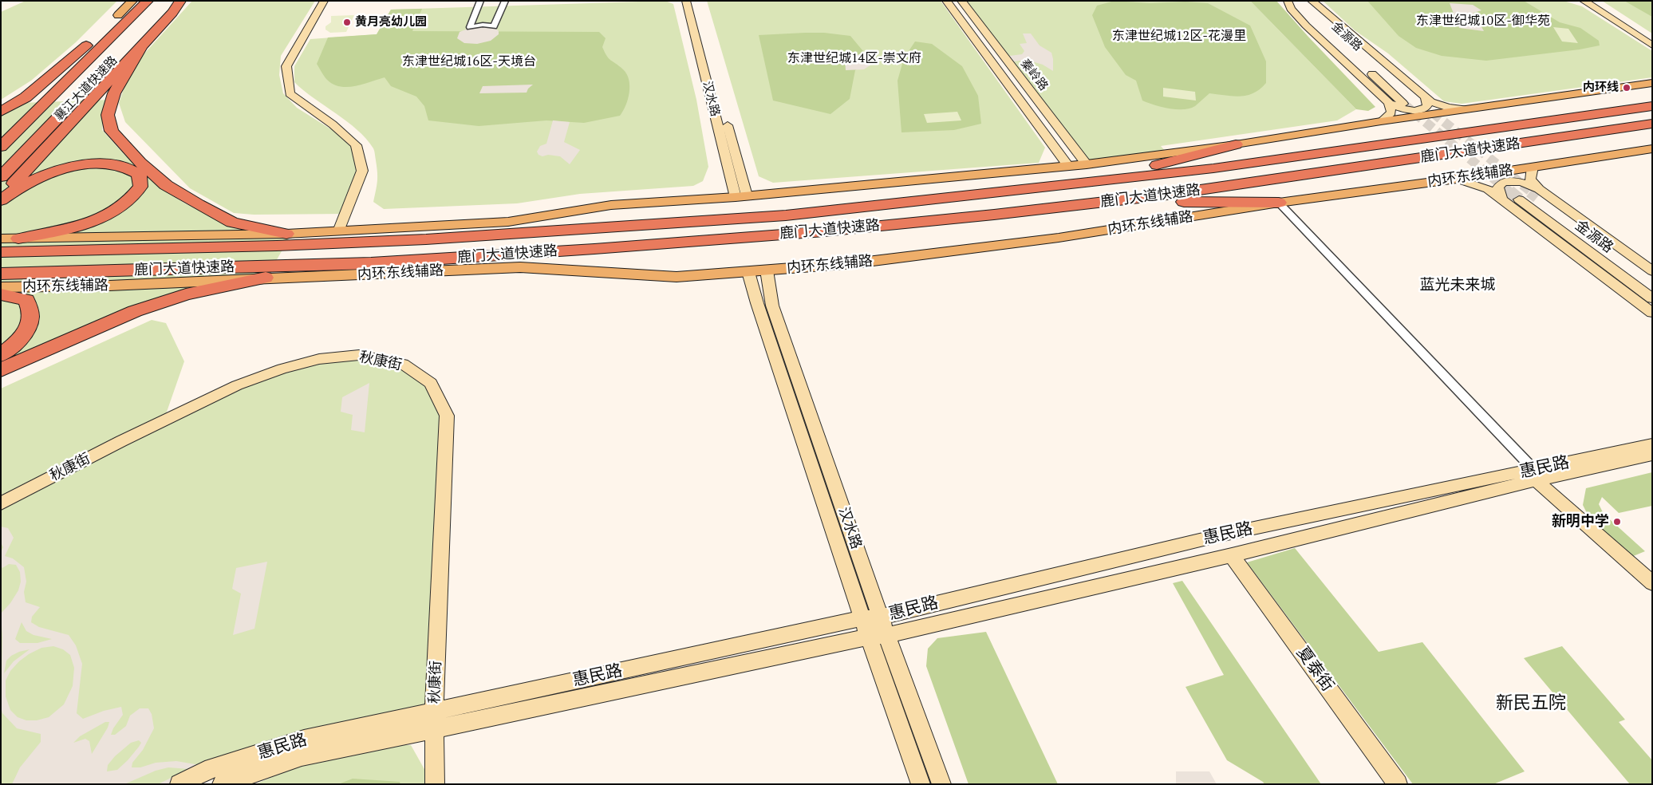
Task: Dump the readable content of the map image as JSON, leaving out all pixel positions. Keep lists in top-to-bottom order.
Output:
{
  "streets": {
    "highway": ["襄江大道快速路", "鹿门大道快速路"],
    "main road": ["内环东线辅路"],
    "street": [
      "金源路",
      "秦岭路",
      "汉水路",
      "秋康街",
      "惠民路",
      "夏泰街"
    ]
  },
  "crossings": [
    ["汉水路", "内环东线辅路"],
    ["汉水路", "惠民路"],
    ["秋康街", "惠民路"],
    ["惠民路", "夏泰街"]
  ],
  "districts": [
    "东津世纪城10区-御华苑",
    "东津世纪城12区-花漫里",
    "东津世纪城14区-崇文府",
    "东津世纪城16区-天境台",
    "蓝光未来城",
    "新民五院"
  ],
  "places": ["黄月亮幼儿园", "内环线", "新明中学"]
}
